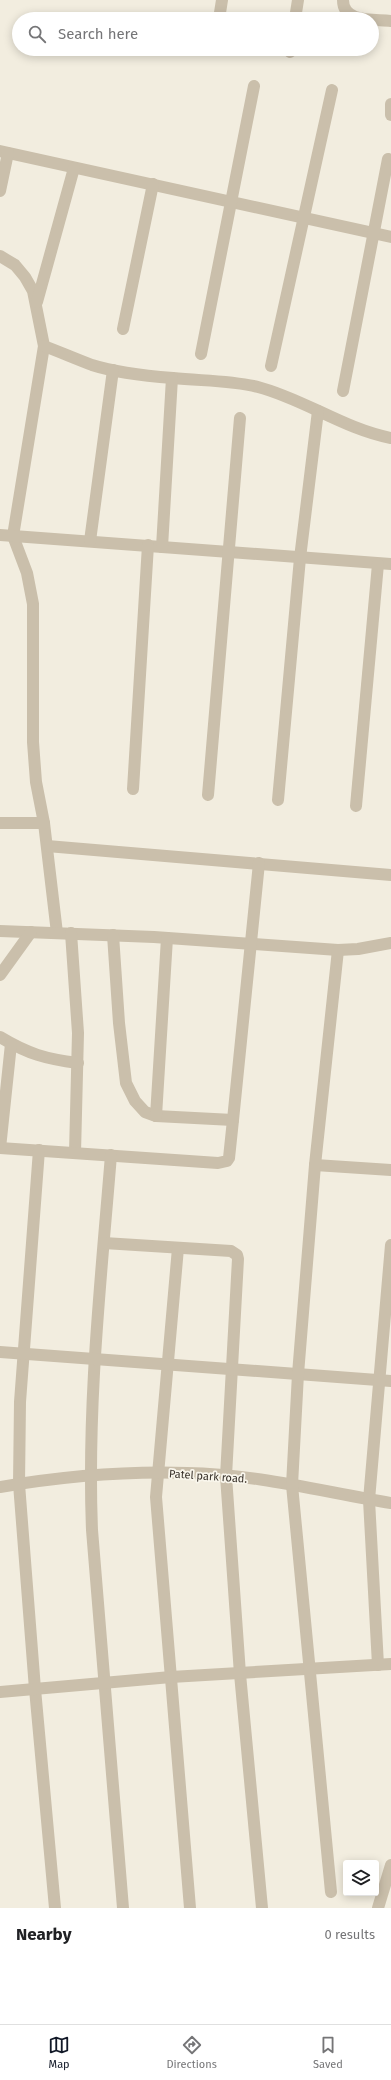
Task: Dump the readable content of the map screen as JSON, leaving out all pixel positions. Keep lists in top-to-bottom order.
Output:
{
  "streets": {
    "street": ["Patel park road."]
  },
  "page": {
    "search": "Search here",
    "heading": ["Nearby", "0 results"],
    "nav": ["Map", "Directions", "Saved"]
  }
}
